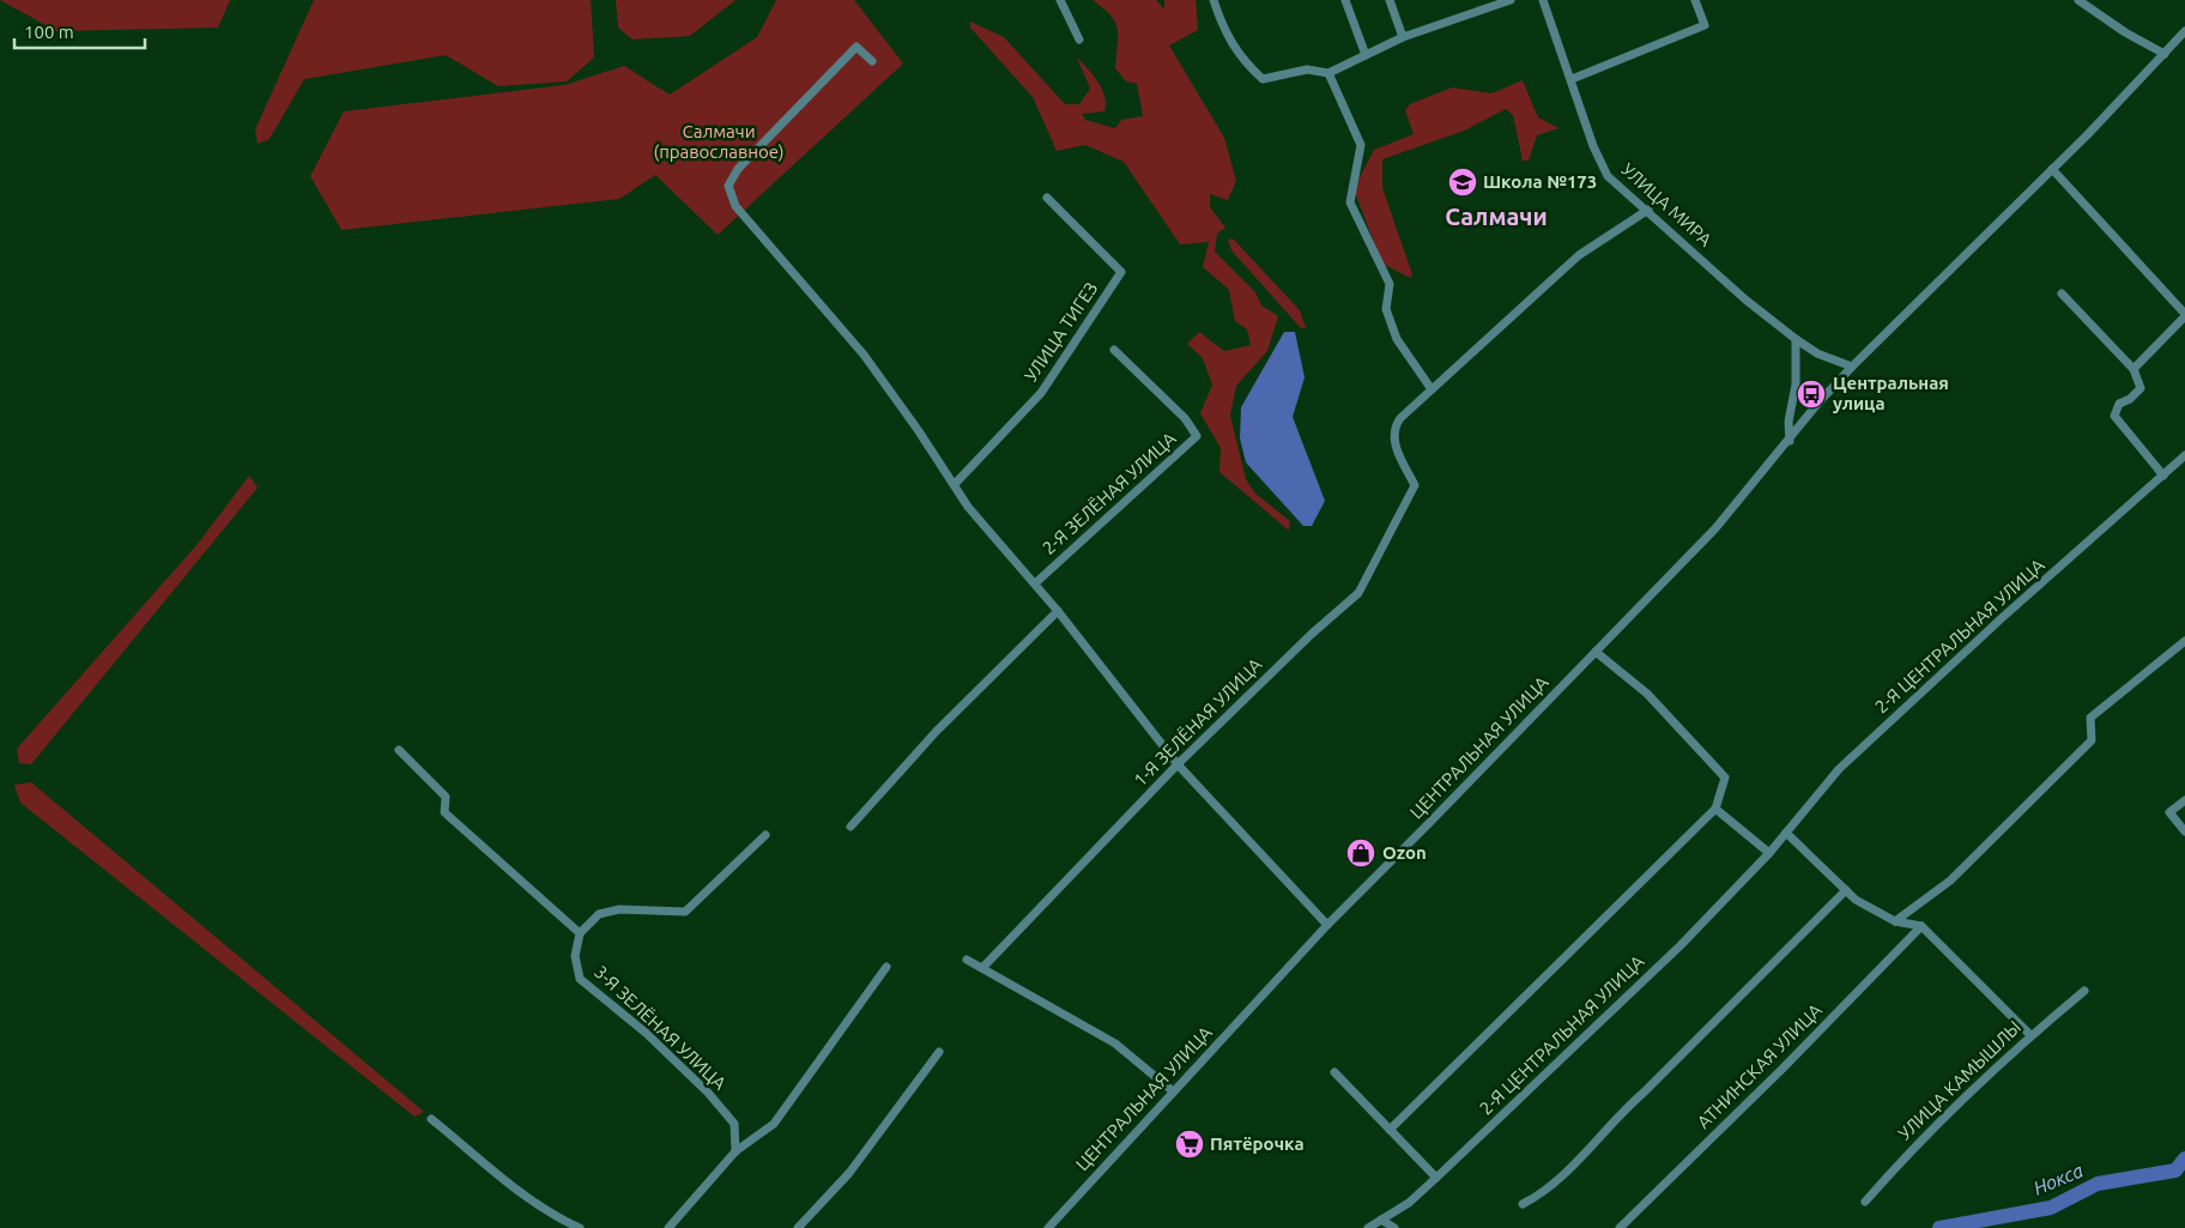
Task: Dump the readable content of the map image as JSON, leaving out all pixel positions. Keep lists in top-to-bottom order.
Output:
{
  "streets": {
    "street": [
      "УЛИЦА МИРА",
      "УЛИЦА ТИГЕЗ",
      "2-Я ЗЕЛЁНАЯ УЛИЦА",
      "2-Я ЦЕНТРАЛЬНАЯ УЛИЦА",
      "1-Я ЗЕЛЁНАЯ УЛИЦА",
      "ЦЕНТРАЛЬНАЯ УЛИЦА",
      "3-Я ЗЕЛЁНАЯ УЛИЦА",
      "АТНИНСКАЯ УЛИЦА",
      "УЛИЦА КАМЫШЛЫ"
    ]
  },
  "crossings": [
    ["УЛИЦА МИРА", "ЦЕНТРАЛЬНАЯ УЛИЦА"]
  ],
  "districts": ["Салмачи"],
  "water": ["Нокса"],
  "parks": ["Салмачи (православное)"],
  "places": {
    "school or university": ["Школа №173"],
    "bus stop": ["Центральная улица"],
    "shop": ["Ozon"],
    "supermarket": ["Пятёрочка"]
  },
  "scale_bar": "100 m"
}
